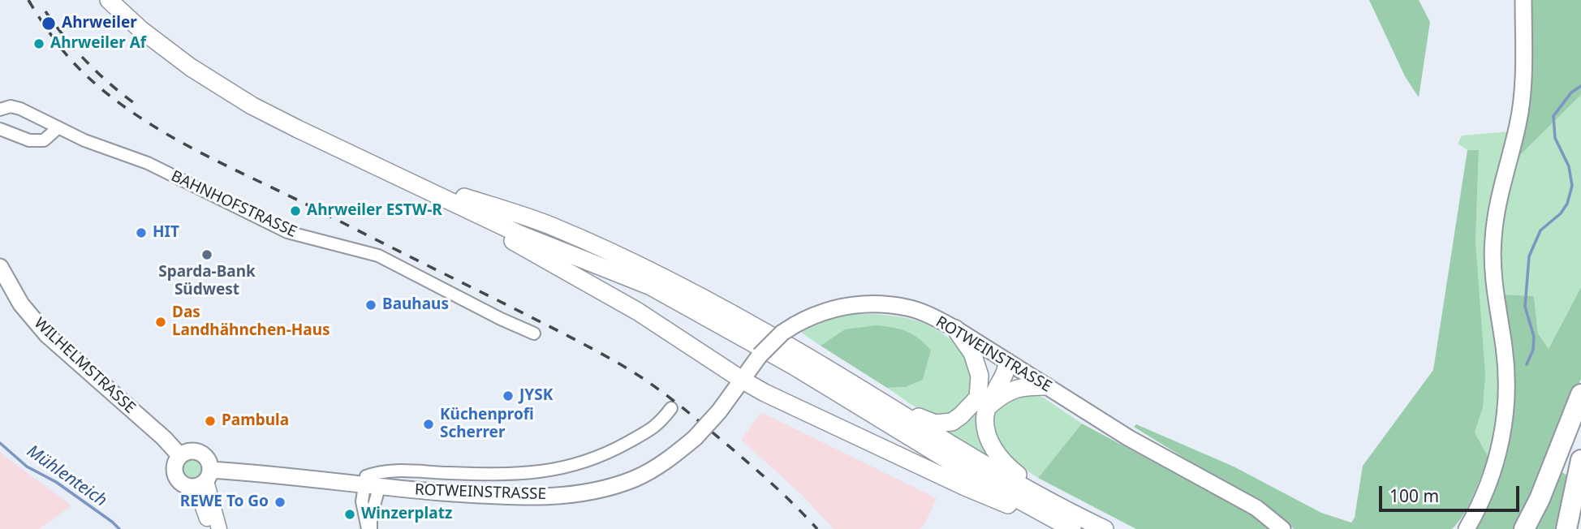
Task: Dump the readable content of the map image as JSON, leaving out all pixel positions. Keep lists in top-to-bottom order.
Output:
{
  "streets": {
    "main road": ["ROTWEINSTRASSE", "WILHELMSTRASSE"],
    "street": ["BAHNHOFSTRASSE"]
  },
  "crossings": [
    ["ROTWEINSTRASSE", "WILHELMSTRASSE"]
  ],
  "water": ["Mühlenteich"],
  "places": [
    "Ahrweiler",
    "Ahrweiler Af",
    "Ahrweiler ESTW-R",
    "HIT",
    "Sparda-Bank Südwest",
    "Bauhaus",
    "Das Landhähnchen-Haus",
    "JYSK",
    "Pambula",
    "Küchenprofi Scherrer",
    "REWE To Go",
    "Winzerplatz"
  ],
  "scale_bar": "100 m"
}
